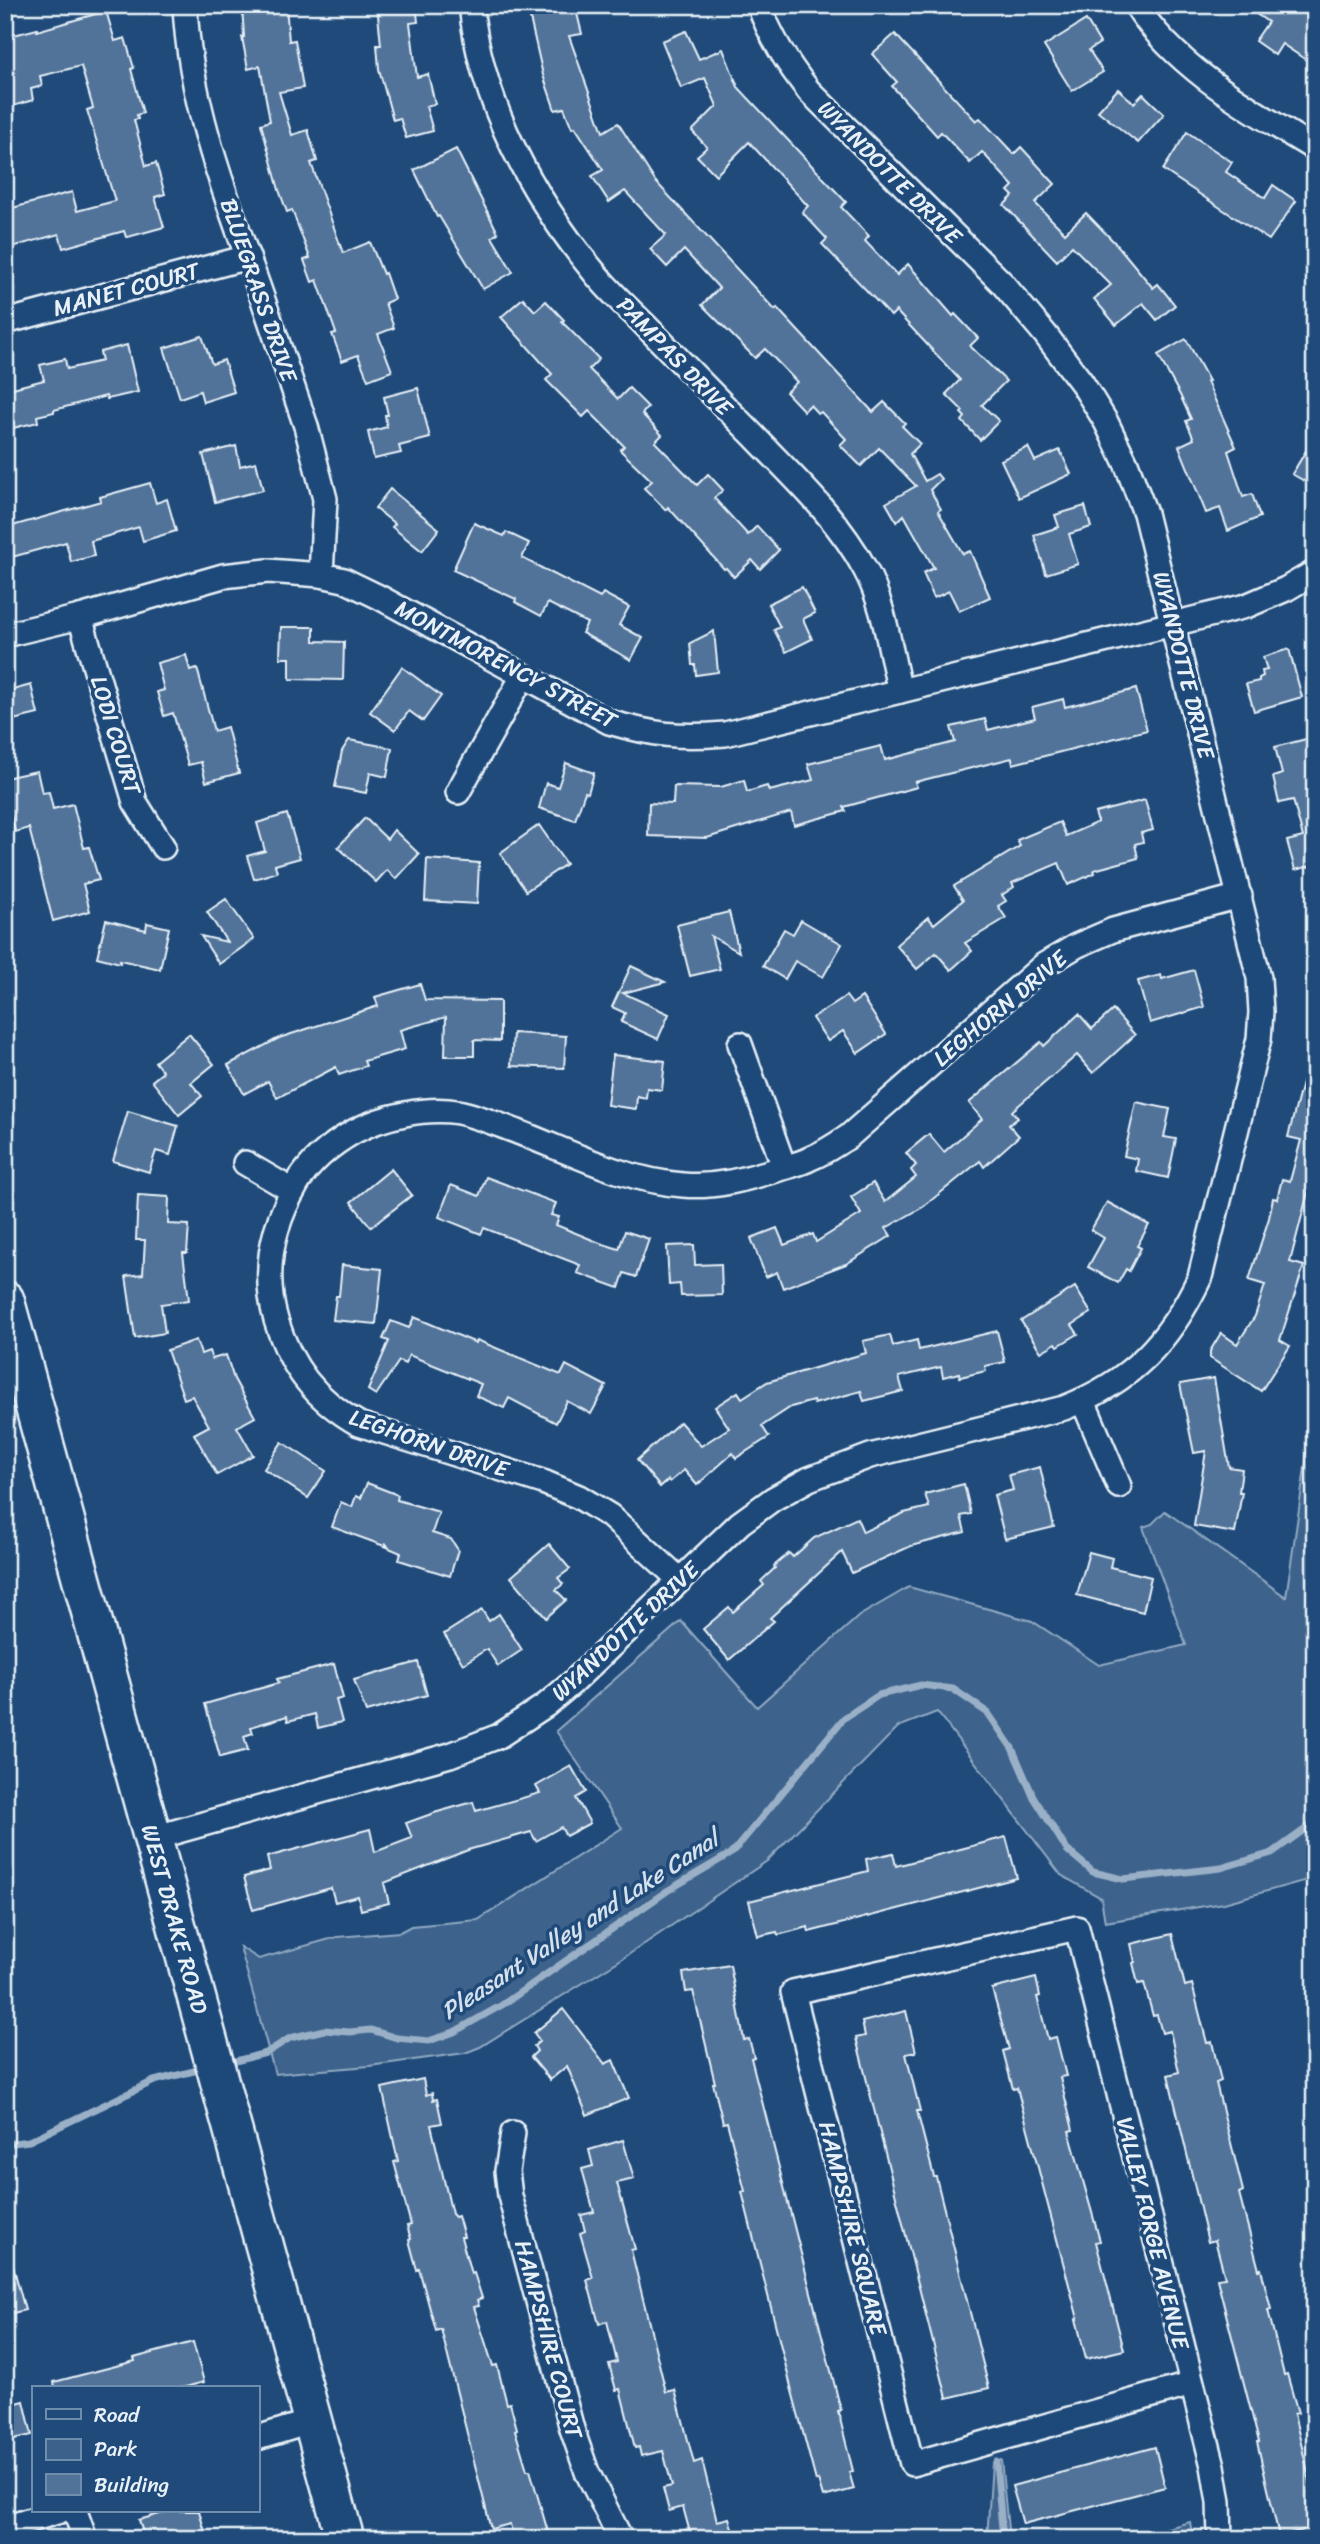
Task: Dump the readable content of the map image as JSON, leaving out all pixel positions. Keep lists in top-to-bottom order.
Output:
{
  "streets": {
    "main road": ["WEST DRAKE ROAD"],
    "street": [
      "WYANDOTTE DRIVE",
      "MANET COURT",
      "BLUEGRASS DRIVE",
      "PAMPAS DRIVE",
      "MONTMORENCY STREET",
      "LODI COURT",
      "LEGHORN DRIVE",
      "HAMPSHIRE SQUARE",
      "VALLEY FORGE AVENUE",
      "HAMPSHIRE COURT"
    ]
  },
  "crossings": [
    ["WYANDOTTE DRIVE", "MONTMORENCY STREET"],
    ["WYANDOTTE DRIVE", "LEGHORN DRIVE"],
    ["WYANDOTTE DRIVE", "WEST DRAKE ROAD"],
    ["MANET COURT", "BLUEGRASS DRIVE"],
    ["BLUEGRASS DRIVE", "MONTMORENCY STREET"],
    ["PAMPAS DRIVE", "MONTMORENCY STREET"],
    ["MONTMORENCY STREET", "LODI COURT"],
    ["HAMPSHIRE SQUARE", "VALLEY FORGE AVENUE"]
  ],
  "water": ["Pleasant Valley and Lake Canal"],
  "legend": ["Road", "Park", "Building"]
}
